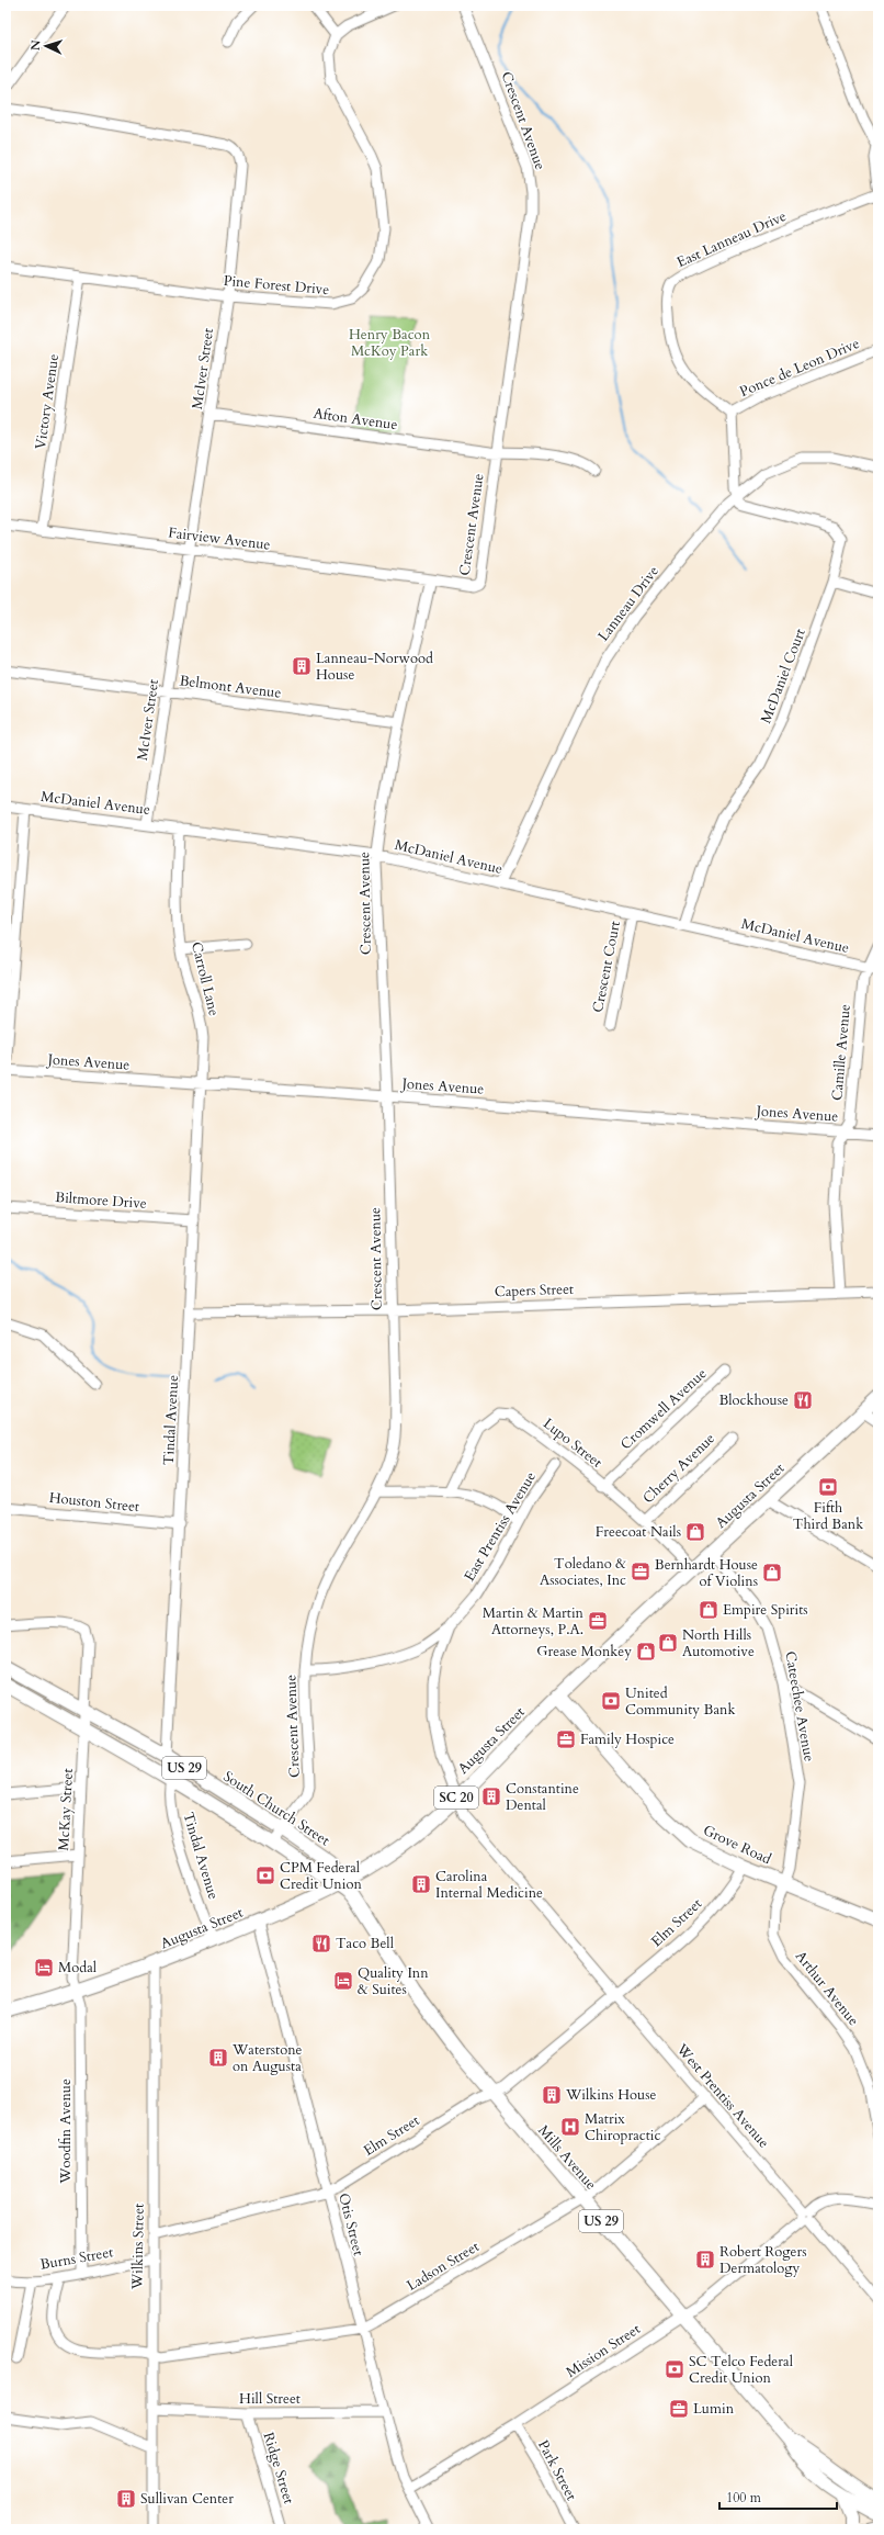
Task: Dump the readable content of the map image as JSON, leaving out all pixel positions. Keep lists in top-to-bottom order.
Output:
{
  "streets": {
    "main road": [
      "Augusta Street",
      "US 29",
      "SC 20",
      "South Church Street",
      "Grove Road",
      "Mills Avenue"
    ],
    "street": [
      "Crescent Avenue",
      "East Lanneau Drive",
      "Pine Forest Drive",
      "Ponce de Leon Drive",
      "McIver Street",
      "Victory Avenue",
      "Afton Avenue",
      "Fairview Avenue",
      "Lanneau Drive",
      "McDaniel Court",
      "Belmont Avenue",
      "McDaniel Avenue",
      "Crescent Court",
      "Carroll Lane",
      "Camille Avenue",
      "Jones Avenue",
      "Biltmore Drive",
      "Capers Street",
      "Cromwell Avenue",
      "Tindal Avenue",
      "Lupo Street",
      "Cherry Avenue",
      "Houston Street",
      "East Prentiss Avenue",
      "Cateechee Avenue",
      "McKay Street",
      "Elm Street",
      "Arthur Avenue",
      "West Prentiss Avenue",
      "Woodfin Avenue",
      "Otis Street",
      "Wilkins Street",
      "Burns Street",
      "Ladson Street",
      "Mission Street",
      "Hill Street",
      "Ridge Street",
      "Park Street"
    ]
  },
  "crossings": [
    ["Crescent Avenue", "Afton Avenue"],
    ["Crescent Avenue", "Fairview Avenue"],
    ["Crescent Avenue", "Belmont Avenue"],
    ["Crescent Avenue", "McDaniel Avenue"],
    ["Crescent Avenue", "Jones Avenue"],
    ["Crescent Avenue", "Capers Street"],
    ["Crescent Avenue", "US 29"],
    ["Crescent Avenue", "South Church Street"],
    ["East Lanneau Drive", "Ponce de Leon Drive"],
    ["Pine Forest Drive", "McIver Street"],
    ["Pine Forest Drive", "Victory Avenue"],
    ["McIver Street", "Afton Avenue"],
    ["McIver Street", "Fairview Avenue"],
    ["McIver Street", "Belmont Avenue"],
    ["McIver Street", "McDaniel Avenue"],
    ["Victory Avenue", "Fairview Avenue"],
    ["Lanneau Drive", "McDaniel Court"],
    ["Lanneau Drive", "McDaniel Avenue"],
    ["McDaniel Court", "McDaniel Avenue"],
    ["McDaniel Avenue", "Crescent Court"],
    ["McDaniel Avenue", "Carroll Lane"],
    ["McDaniel Avenue", "Camille Avenue"],
    ["Carroll Lane", "Jones Avenue"],
    ["Carroll Lane", "Tindal Avenue"],
    ["Camille Avenue", "Jones Avenue"],
    ["Camille Avenue", "Capers Street"],
    ["Jones Avenue", "Tindal Avenue"],
    ["Biltmore Drive", "Tindal Avenue"],
    ["Capers Street", "Tindal Avenue"],
    ["Cromwell Avenue", "Lupo Street"],
    ["Tindal Avenue", "Augusta Street"],
    ["Tindal Avenue", "Houston Street"],
    ["Tindal Avenue", "US 29"],
    ["Tindal Avenue", "South Church Street"],
    ["Lupo Street", "Cherry Avenue"],
    ["Lupo Street", "Augusta Street"],
    ["Augusta Street", "East Prentiss Avenue"],
    ["Augusta Street", "Cateechee Avenue"],
    ["Augusta Street", "US 29"],
    ["Augusta Street", "South Church Street"],
    ["Augusta Street", "McKay Street"],
    ["Augusta Street", "Grove Road"],
    ["Augusta Street", "West Prentiss Avenue"],
    ["Augusta Street", "Woodfin Avenue"],
    ["Augusta Street", "Mills Avenue"],
    ["Augusta Street", "Otis Street"],
    ["Augusta Street", "Wilkins Street"],
    ["East Prentiss Avenue", "West Prentiss Avenue"],
    ["Cateechee Avenue", "Grove Road"],
    ["Cateechee Avenue", "Arthur Avenue"],
    ["US 29", "South Church Street"],
    ["US 29", "McKay Street"],
    ["US 29", "Mills Avenue"],
    ["South Church Street", "McKay Street"],
    ["South Church Street", "Mills Avenue"],
    ["McKay Street", "Woodfin Avenue"],
    ["Grove Road", "Elm Street"],
    ["Grove Road", "Arthur Avenue"],
    ["Elm Street", "West Prentiss Avenue"],
    ["Elm Street", "Mills Avenue"],
    ["Elm Street", "Otis Street"],
    ["Elm Street", "Wilkins Street"],
    ["West Prentiss Avenue", "Ladson Street"],
    ["West Prentiss Avenue", "Mission Street"],
    ["Woodfin Avenue", "Burns Street"],
    ["Mills Avenue", "Ladson Street"],
    ["Mills Avenue", "Mission Street"],
    ["Otis Street", "Ladson Street"],
    ["Otis Street", "Mission Street"],
    ["Otis Street", "Hill Street"],
    ["Wilkins Street", "Burns Street"],
    ["Wilkins Street", "Ladson Street"],
    ["Wilkins Street", "Hill Street"],
    ["Burns Street", "Ladson Street"],
    ["Mission Street", "Park Street"],
    ["Hill Street", "Ridge Street"]
  ],
  "parks": ["Henry Bacon McKoy Park"],
  "places": {
    "building": [
      "Lanneau-Norwood House",
      "Constantine Dental",
      "Carolina Internal Medicine",
      "Waterstone on Augusta",
      "Wilkins House",
      "Robert Rogers Dermatology",
      "Sullivan Center"
    ],
    "restaurant": ["Blockhouse", "Taco Bell"],
    "bank": [
      "Fifth Third Bank",
      "United Community Bank",
      "CPM Federal Credit Union",
      "SC Telco Federal Credit Union"
    ],
    "shop": [
      "Freecoat Nails",
      "Bernhardt House of Violins",
      "Empire Spirits",
      "North Hills Automotive",
      "Grease Monkey"
    ],
    "office": [
      "Toledano & Associates, Inc",
      "Martin & Martin Attorneys, P.A.",
      "Family Hospice",
      "Lumin"
    ],
    "hotel": ["Modal", "Quality Inn & Suites"],
    "hospital": ["Matrix Chiropractic"]
  },
  "scale_bar": "100 m",
  "north": "left"
}
